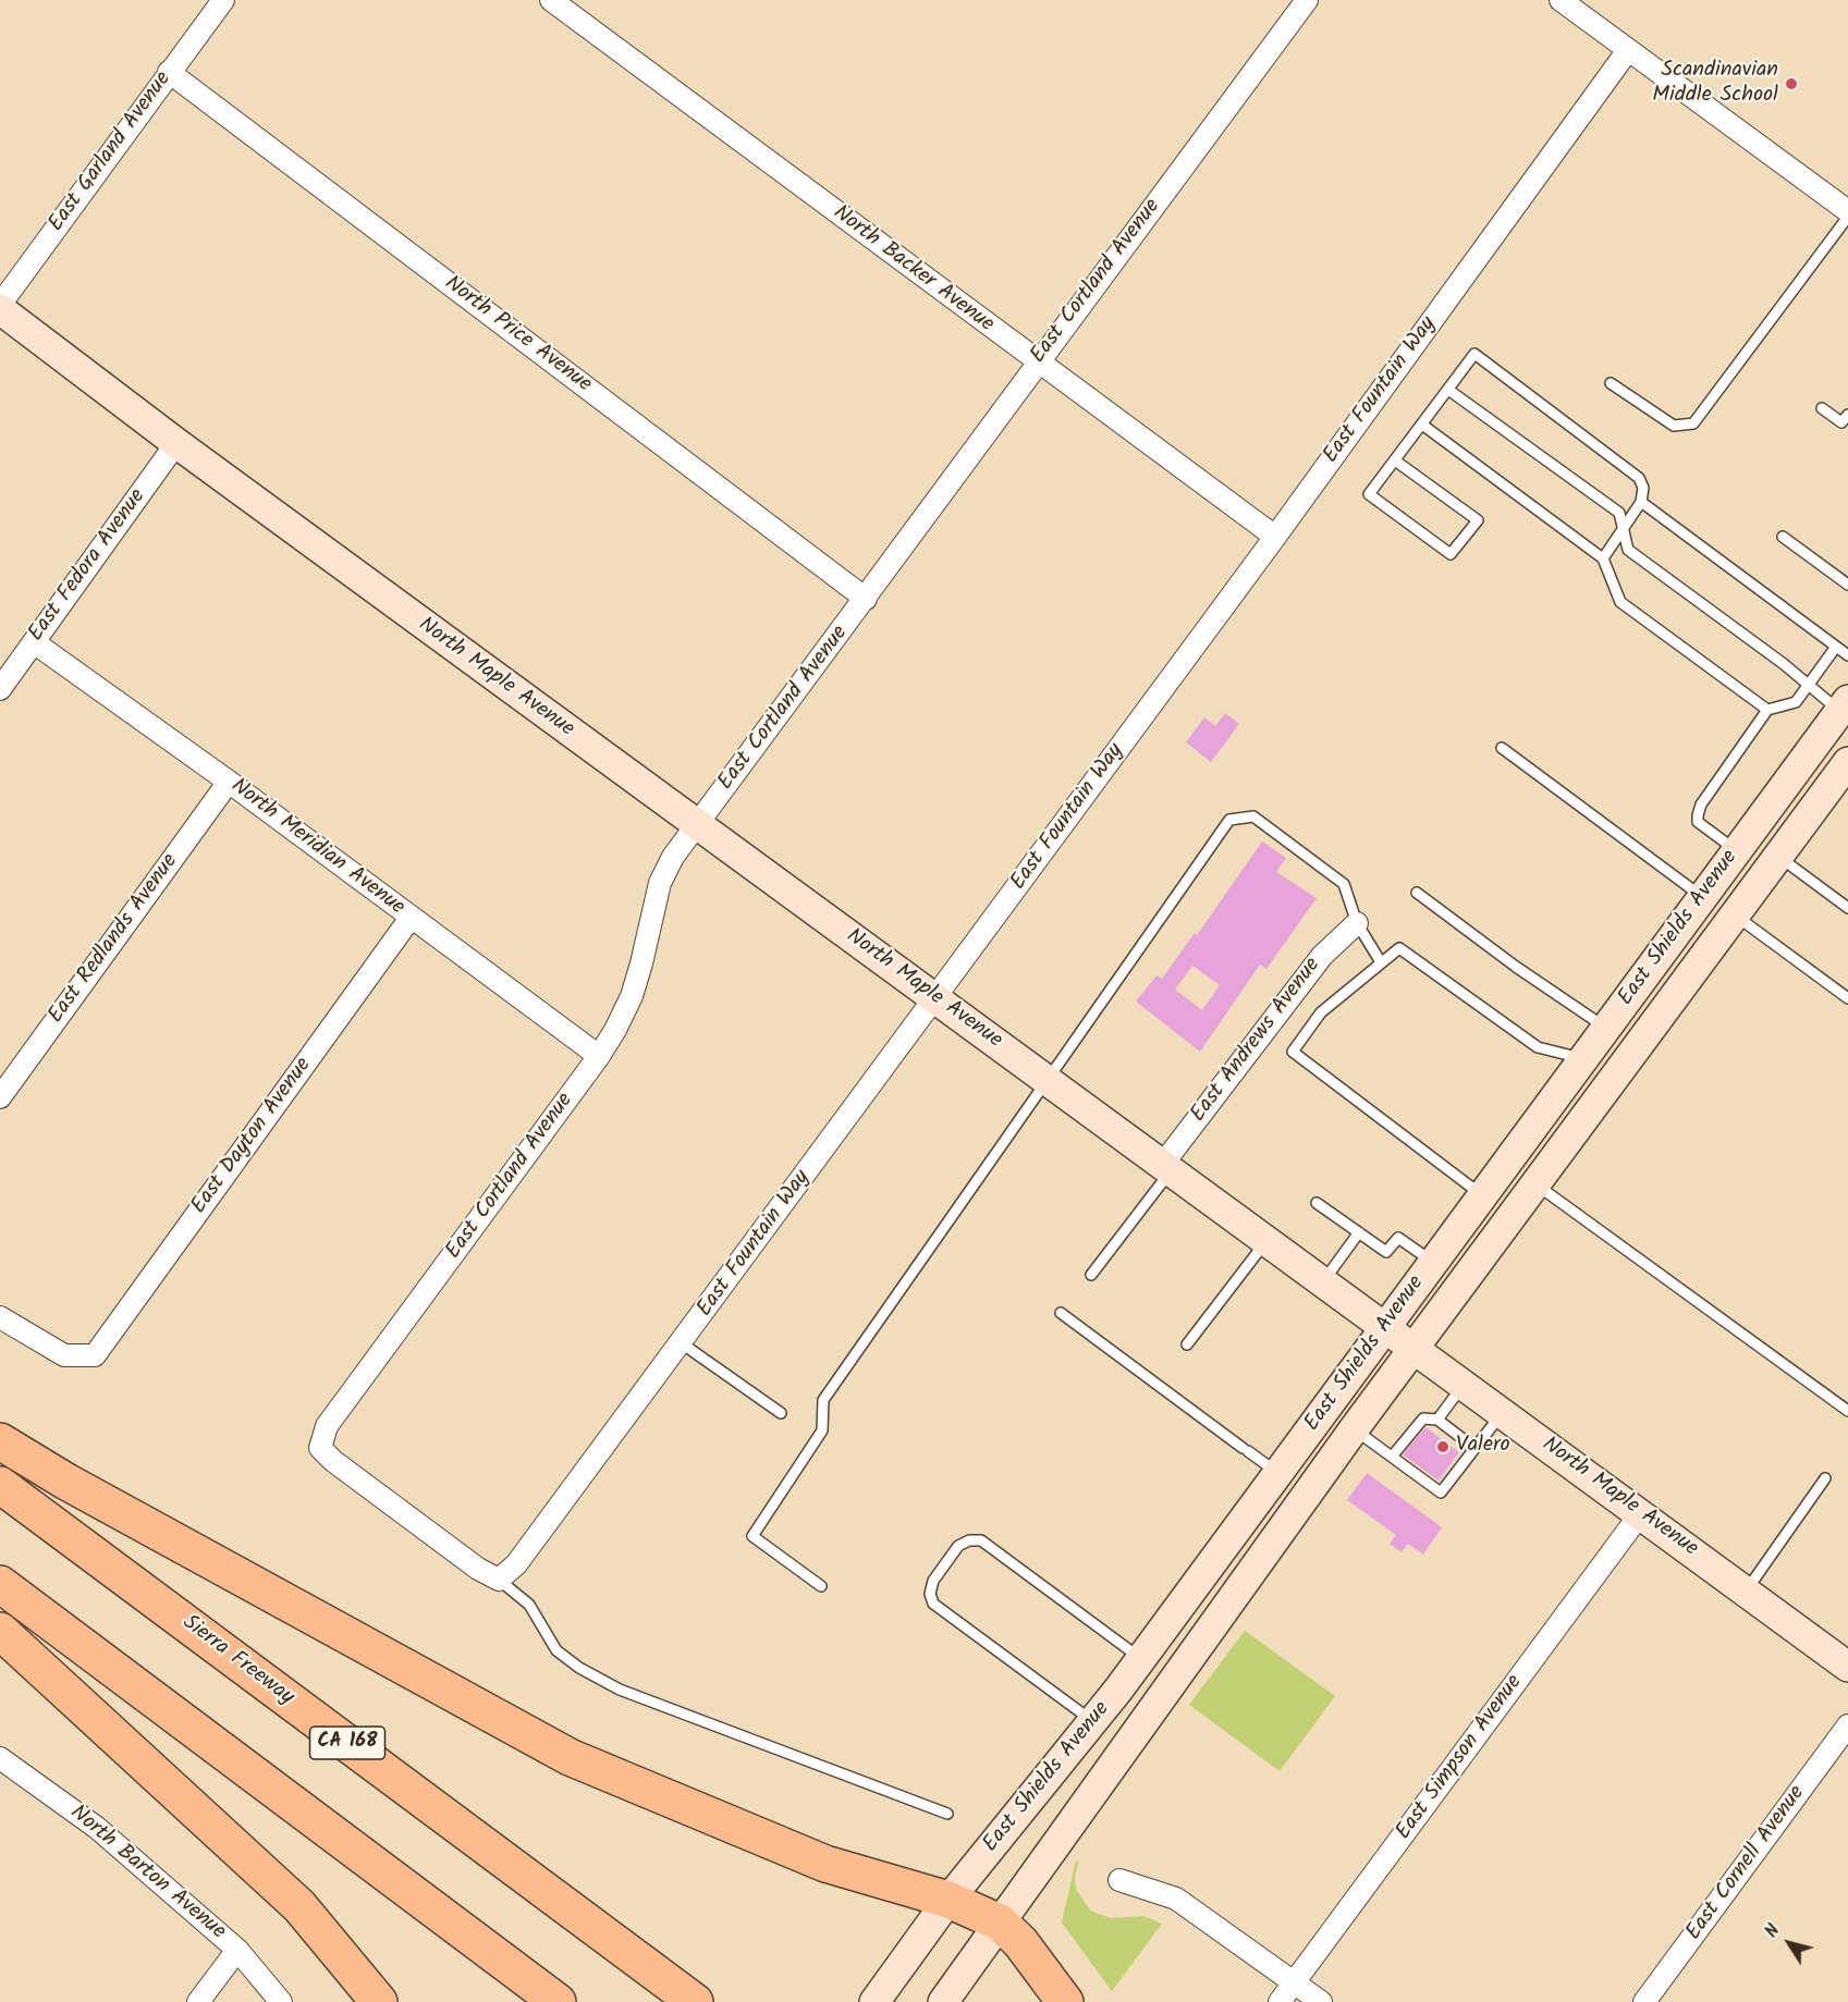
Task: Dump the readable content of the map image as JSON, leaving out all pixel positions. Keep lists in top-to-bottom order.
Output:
{
  "streets": {
    "highway": ["Sierra Freeway", "CA 168"],
    "main road": ["North Maple Avenue", "East Shields Avenue"],
    "street": [
      "East Garland Avenue",
      "North Backer Avenue",
      "East Cortland Avenue",
      "North Price Avenue",
      "East Fountain Way",
      "East Fedora Avenue",
      "North Meridian Avenue",
      "East Redlands Avenue",
      "East Andrews Avenue",
      "East Dayton Avenue",
      "East Simpson Avenue",
      "East Cornell Avenue",
      "North Barton Avenue"
    ]
  },
  "crossings": [
    ["East Garland Avenue", "North Price Avenue"],
    ["East Garland Avenue", "North Maple Avenue"],
    ["North Backer Avenue", "East Cortland Avenue"],
    ["North Backer Avenue", "East Fountain Way"],
    ["East Cortland Avenue", "North Price Avenue"],
    ["East Cortland Avenue", "East Fountain Way"],
    ["East Cortland Avenue", "North Maple Avenue"],
    ["East Cortland Avenue", "North Meridian Avenue"],
    ["East Fountain Way", "North Maple Avenue"],
    ["East Fedora Avenue", "North Maple Avenue"],
    ["East Fedora Avenue", "North Meridian Avenue"],
    ["North Maple Avenue", "East Shields Avenue"],
    ["North Maple Avenue", "East Andrews Avenue"],
    ["North Maple Avenue", "East Simpson Avenue"],
    ["North Meridian Avenue", "East Redlands Avenue"],
    ["North Meridian Avenue", "East Dayton Avenue"]
  ],
  "places": ["Scandinavian Middle School", "Valero"],
  "north": "top left"
}
